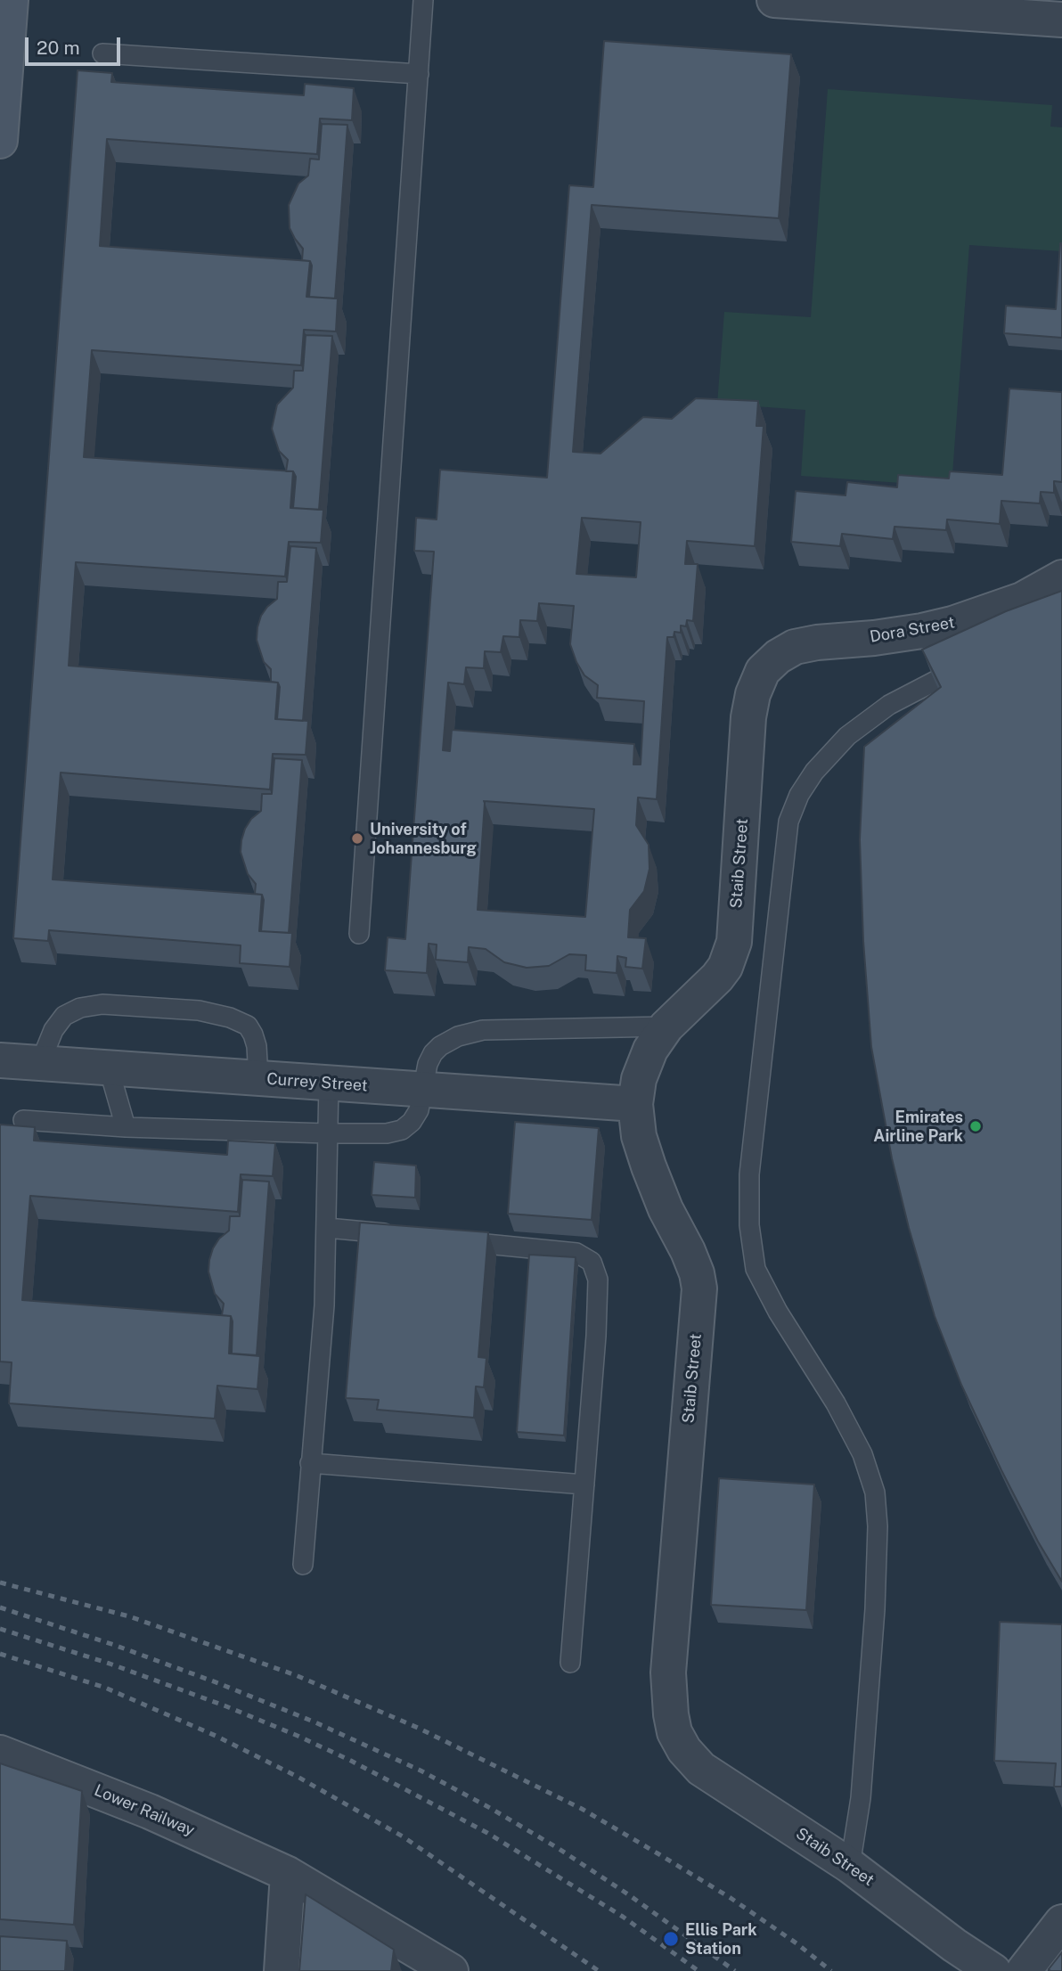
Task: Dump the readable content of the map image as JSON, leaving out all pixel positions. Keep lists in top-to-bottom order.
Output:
{
  "streets": {
    "street": [
      "Dora Street",
      "Staib Street",
      "Currey Street",
      "Lower Railway"
    ]
  },
  "crossings": [
    ["Dora Street", "Staib Street"],
    ["Staib Street", "Currey Street"]
  ],
  "places": ["University of Johannesburg", "Emirates Airline Park", "Ellis Park Station"],
  "scale_bar": "20 m"
}
